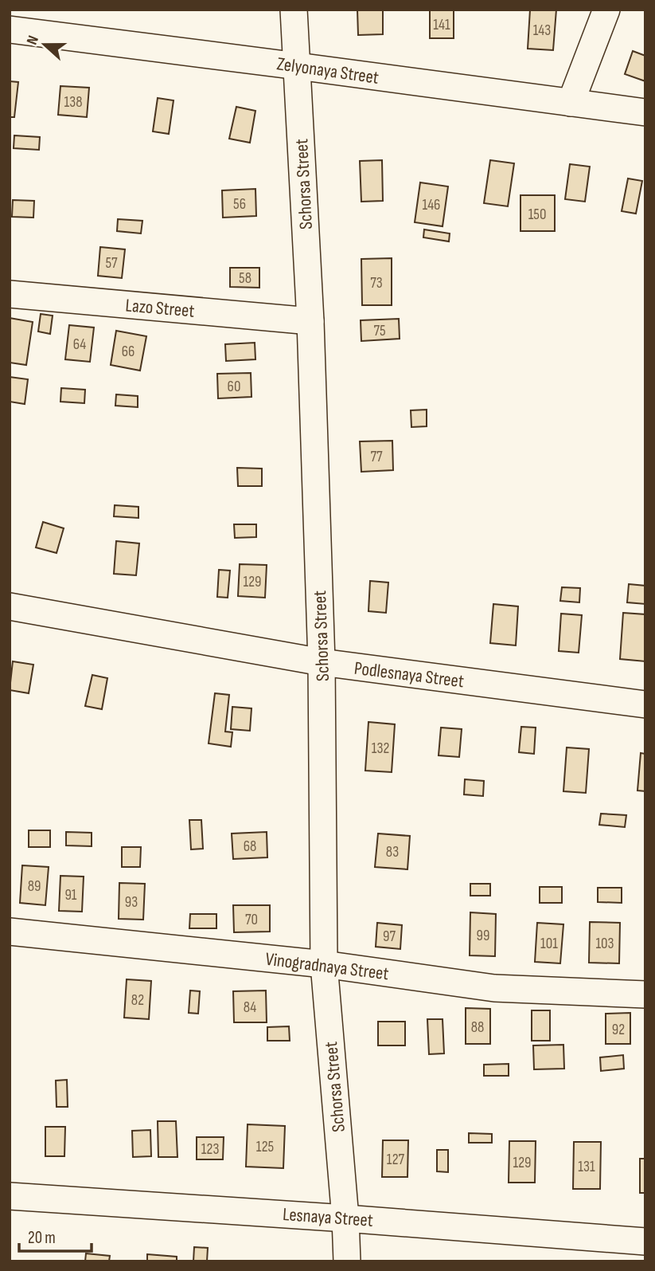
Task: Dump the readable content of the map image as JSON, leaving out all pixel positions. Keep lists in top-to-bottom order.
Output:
{
  "streets": {
    "street": [
      "Zelyonaya Street",
      "Schorsa Street",
      "Lazo Street",
      "Podlesnaya Street",
      "Vinogradnaya Street",
      "Lesnaya Street"
    ]
  },
  "crossings": [
    ["Zelyonaya Street", "Schorsa Street"],
    ["Schorsa Street", "Lazo Street"],
    ["Schorsa Street", "Podlesnaya Street"],
    ["Schorsa Street", "Vinogradnaya Street"],
    ["Schorsa Street", "Lesnaya Street"]
  ],
  "house_numbers": [
    "141",
    "143",
    "138",
    "56",
    "146",
    "150",
    "57",
    "58",
    "73",
    "75",
    "64",
    "66",
    "60",
    "77",
    "129",
    "132",
    "68",
    "83",
    "89",
    "91",
    "93",
    "70",
    "99",
    "97",
    "101",
    "103",
    "82",
    "84",
    "88",
    "92",
    "125",
    "123",
    "127",
    "129",
    "131"
  ],
  "scale_bar": "20 m",
  "north": "left"
}
